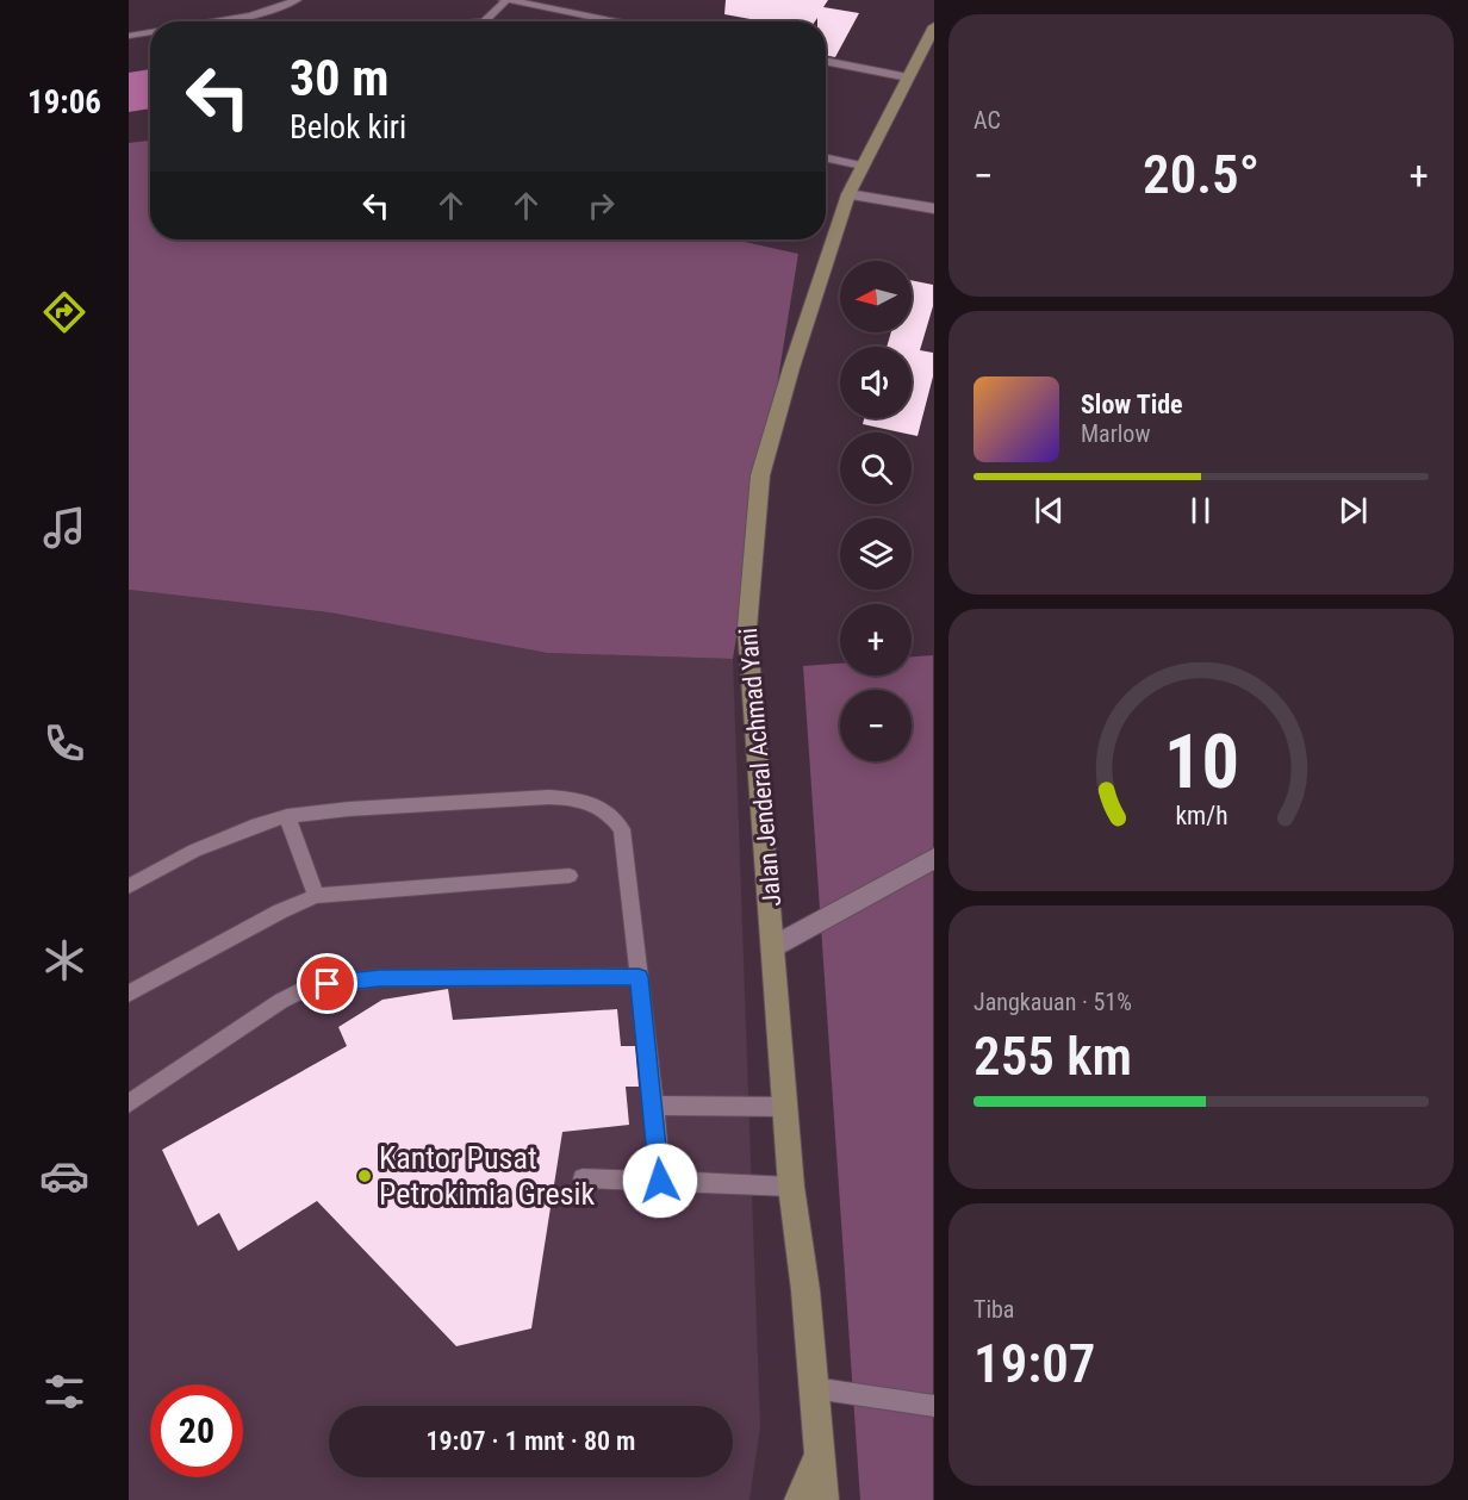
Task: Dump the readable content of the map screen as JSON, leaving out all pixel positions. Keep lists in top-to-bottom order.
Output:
{
  "streets": {
    "main road": ["Jalan Jenderal Achmad Yani"]
  },
  "places": ["Kantor Pusat Petrokimia Gresik"],
  "north": "left",
  "page": {
    "tabs": "19:06",
    "tile": [
      "AC",
      ["Jangkauan · 51%", "255 km"],
      ["Tiba", "19:07"]
    ],
    "turn": ["30 m", "Belok kiri"],
    "heat": ["−", "20.5°", "+"],
    "map_buttons": ["+", "−"],
    "song": ["Slow Tide", "Marlow"],
    "limit": "20",
    "trip": "19:07 · 1 mnt · 80 m",
    "gauge": ["10", "km/h"]
  }
}
